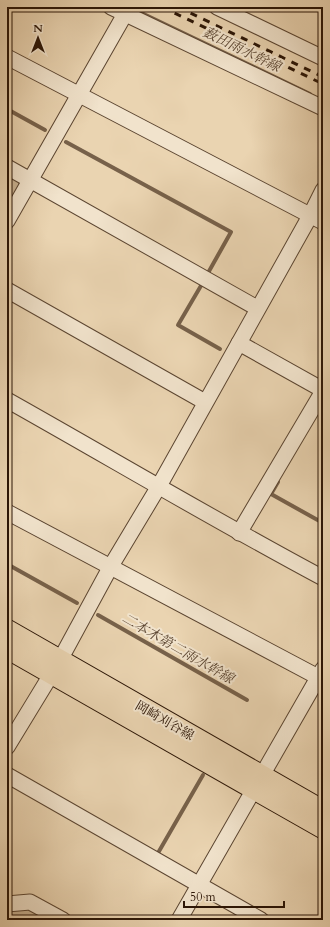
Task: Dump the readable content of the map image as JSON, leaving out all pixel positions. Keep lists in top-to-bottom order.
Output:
{
  "streets": {
    "main road": ["岡崎刈谷線"]
  },
  "water": ["薮田雨水幹線", "二本木第二雨水幹線"],
  "scale_bar": "50 m",
  "north": "top"
}
